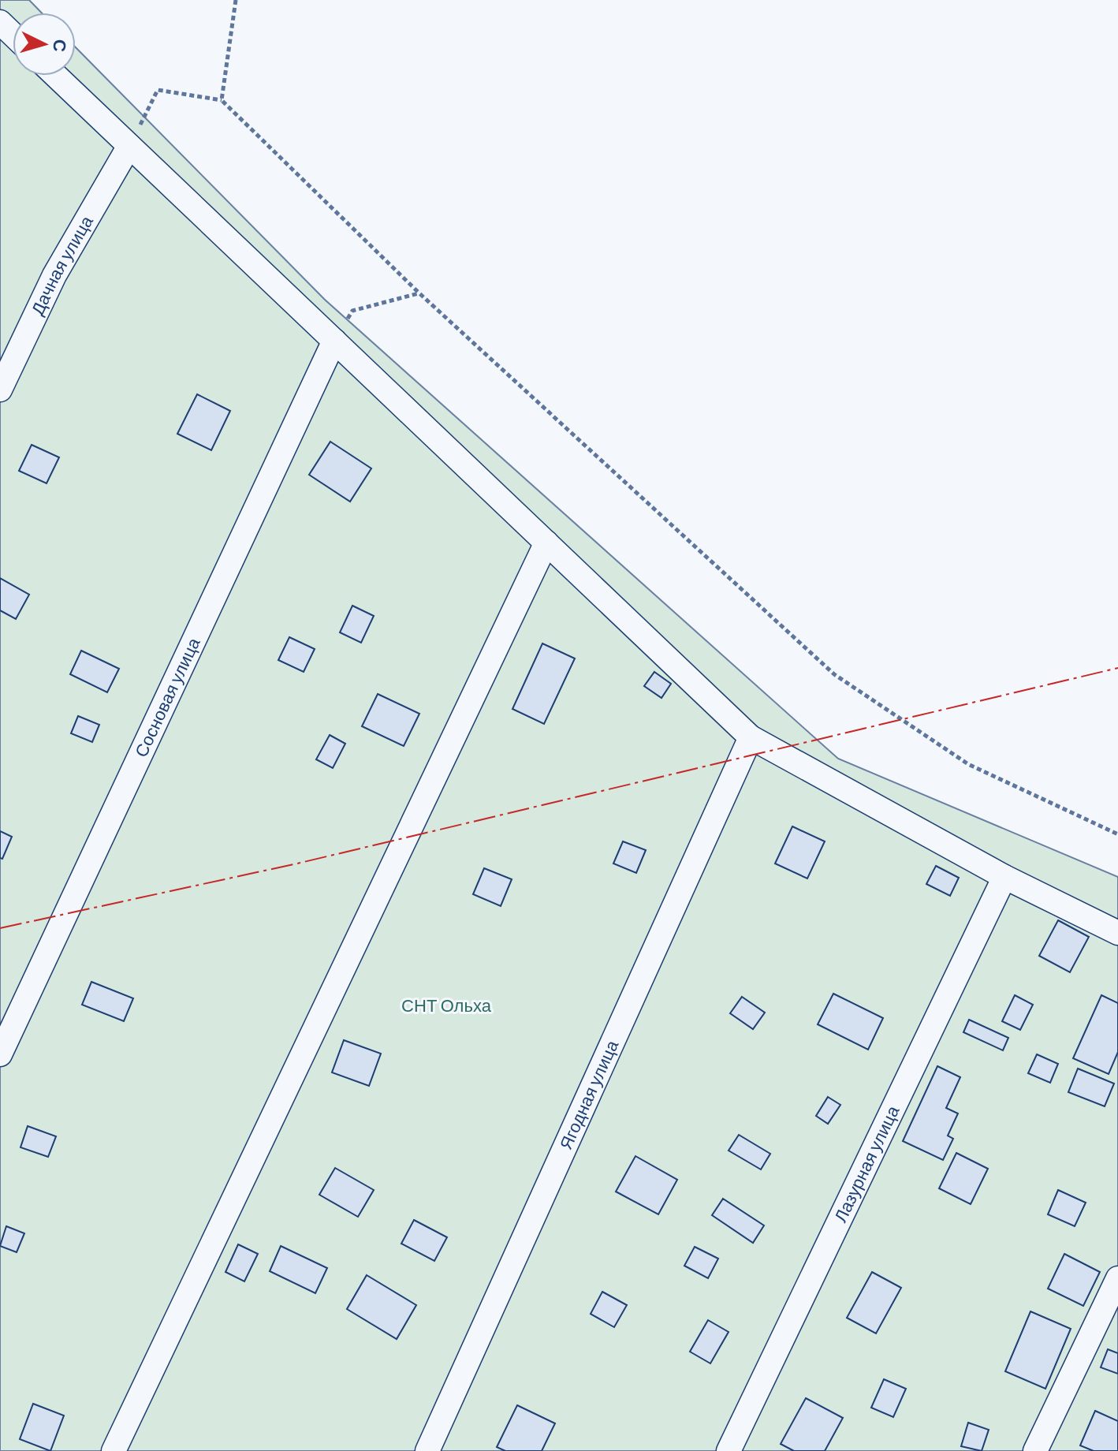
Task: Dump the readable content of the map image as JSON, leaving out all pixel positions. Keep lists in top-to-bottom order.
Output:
{
  "streets": {
    "street": [
      "Дачная улица",
      "Сосновая улица",
      "Ягодная улица",
      "Лазурная улица"
    ]
  },
  "parks": ["СНТ Ольха"],
  "north": "right"
}
